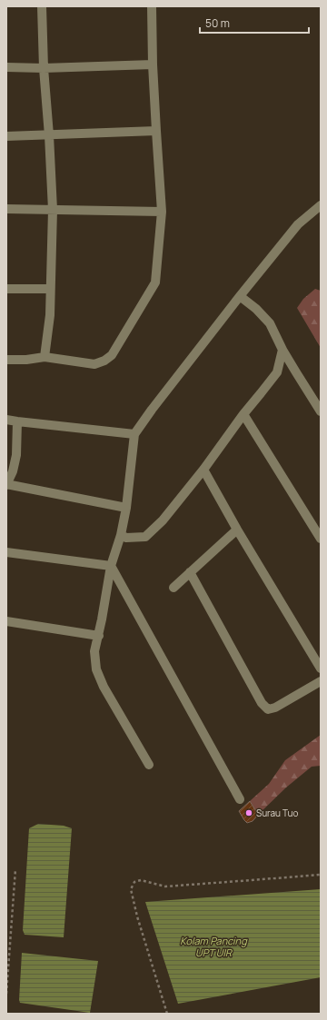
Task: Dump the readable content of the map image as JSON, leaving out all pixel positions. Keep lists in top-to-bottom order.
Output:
{
  "water": ["Kolam Pancing UPT UIR"],
  "places": ["Surau Tuo"],
  "scale_bar": "50 m"
}
